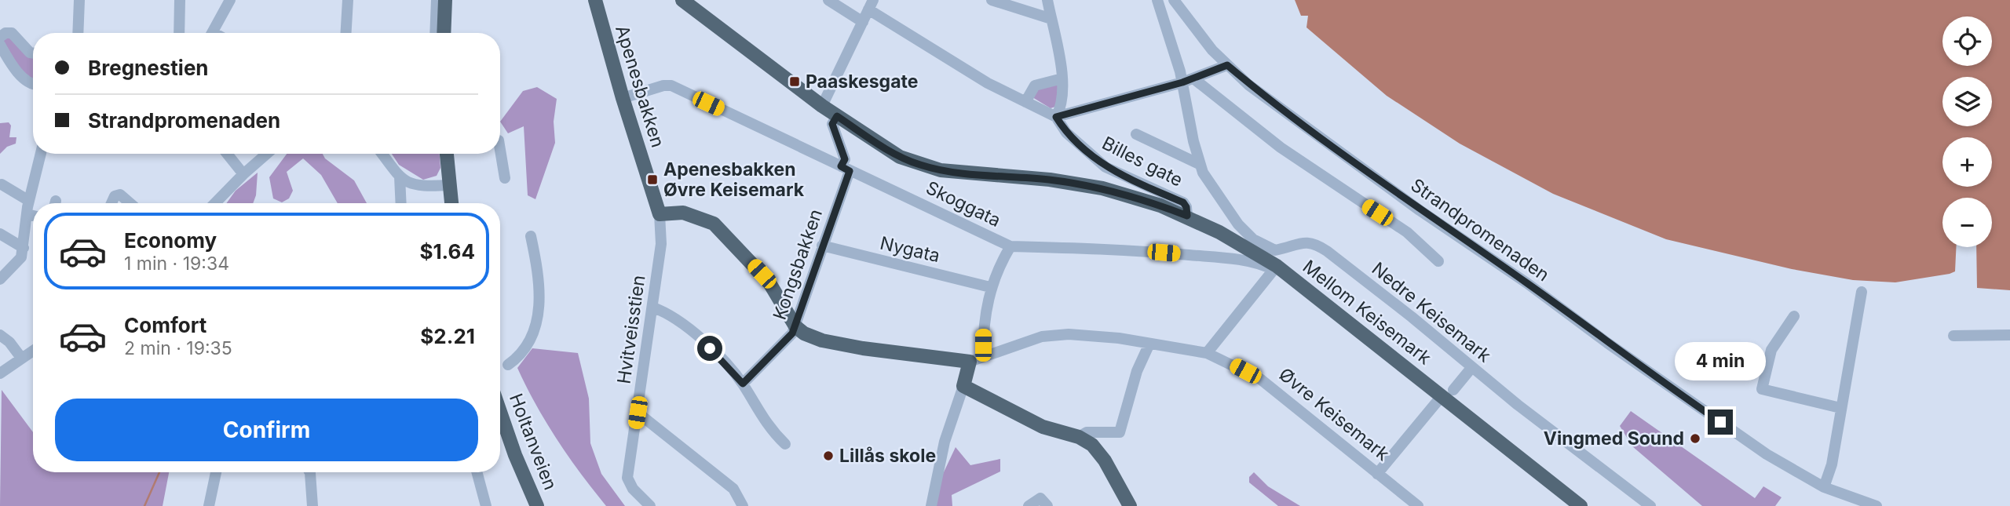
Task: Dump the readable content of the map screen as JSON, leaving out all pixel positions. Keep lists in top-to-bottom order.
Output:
{
  "streets": {
    "main road": [
      "Apenesbakken",
      "Mellom Keisemark",
      "Øvre Keisemark",
      "Holtanveien"
    ],
    "street": [
      "Billes gate",
      "Skoggata",
      "Strandpromenaden",
      "Nygata",
      "Kongsbakken",
      "Nedre Keisemark",
      "Hvitveisstien"
    ]
  },
  "crossings": [
    ["Apenesbakken", "Skoggata"],
    ["Apenesbakken", "Hvitveisstien"],
    ["Skoggata", "Kongsbakken"],
    ["Skoggata", "Mellom Keisemark"],
    ["Nygata", "Kongsbakken"],
    ["Kongsbakken", "Øvre Keisemark"]
  ],
  "places": {
    "transit": ["Paaskesgate", "Apenesbakken Øvre Keisemark"],
    "other": ["Vingmed Sound", "Lillås skole"]
  },
  "page": {
    "map_buttons": ["+", "−"],
    "banner": ["Bregnestien", "Strandpromenaden"],
    "list": [
      {
        "name": "Economy",
        "note": "1 min · 19:34",
        "value": "$1.64"
      },
      {
        "name": "Comfort",
        "note": "2 min · 19:35",
        "value": "$2.21"
      }
    ],
    "bubble": "4 min",
    "buttons": "Confirm"
  }
}
